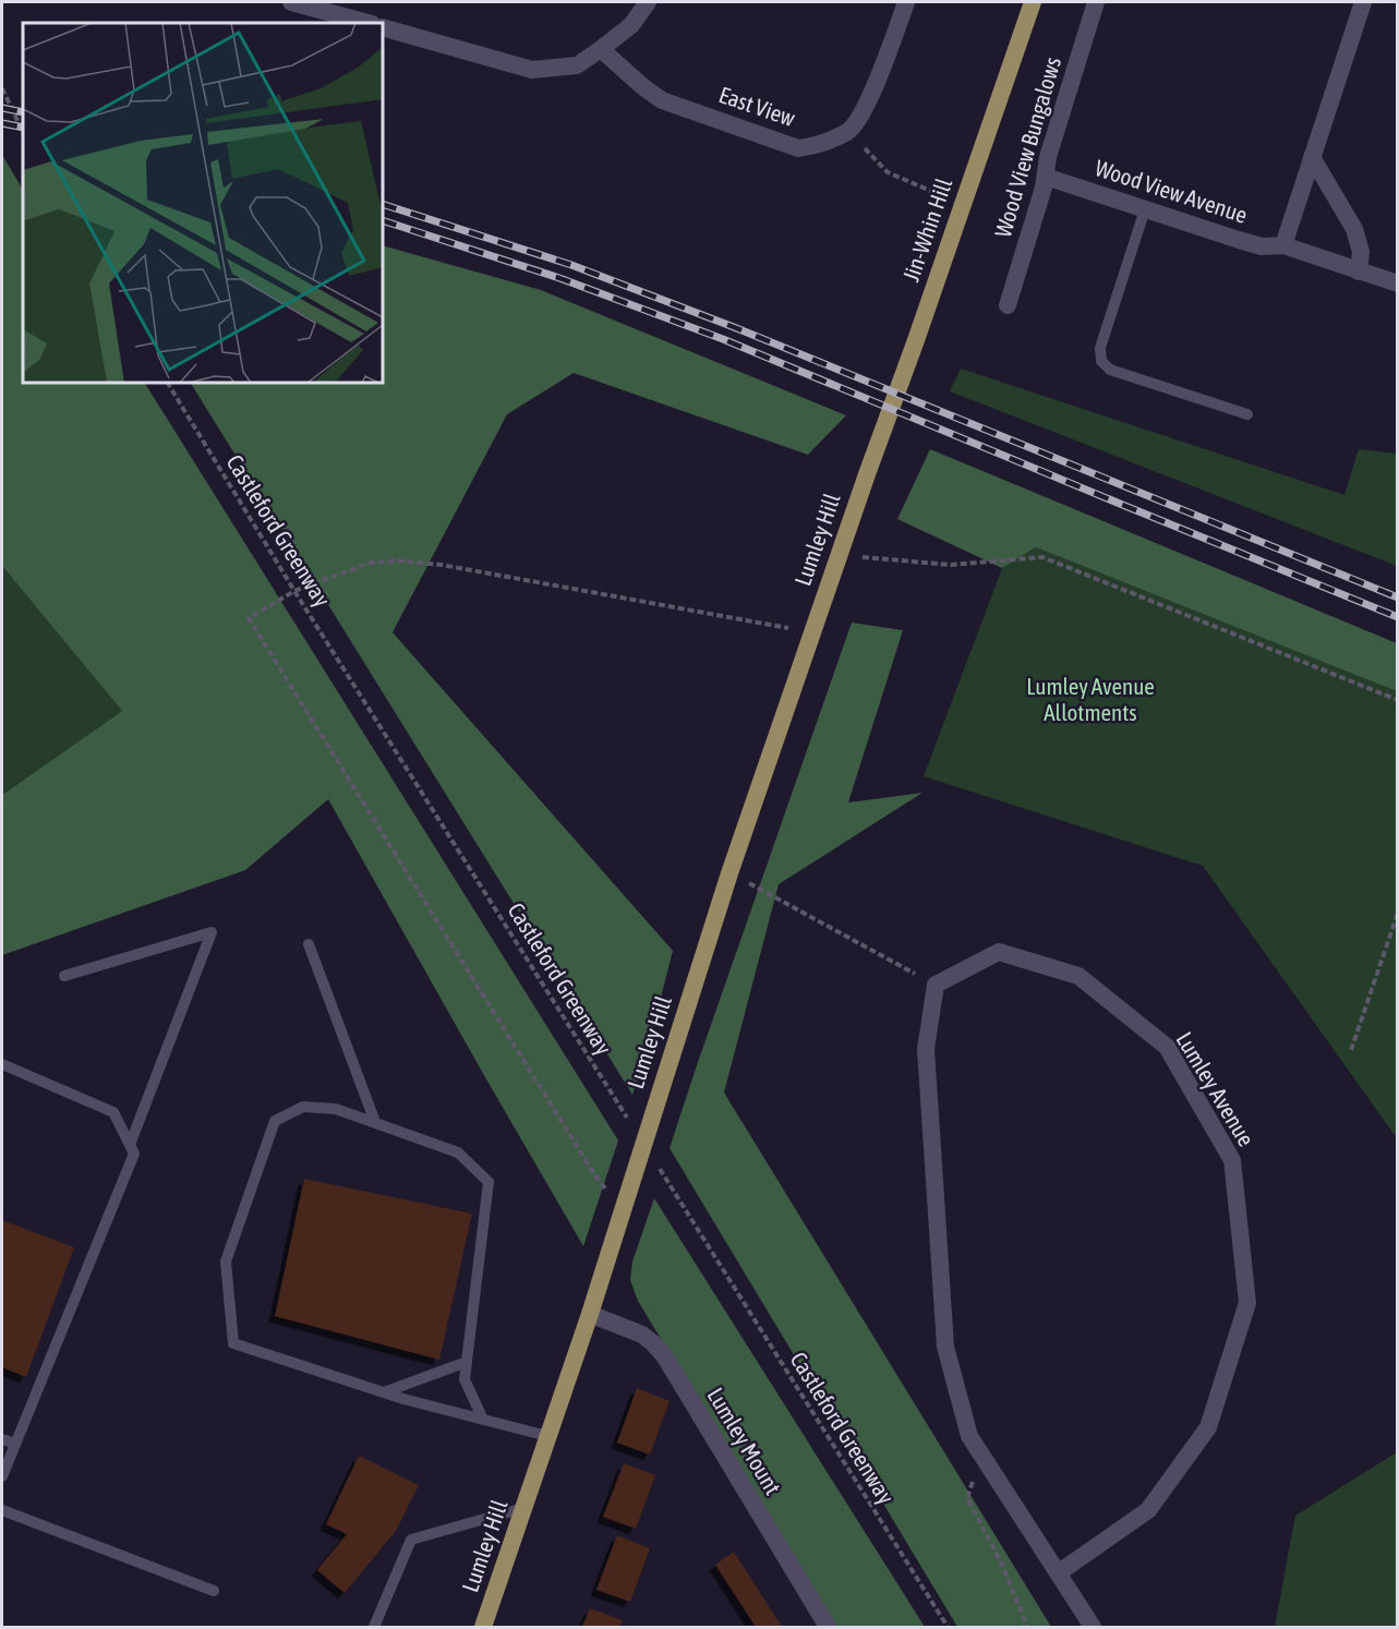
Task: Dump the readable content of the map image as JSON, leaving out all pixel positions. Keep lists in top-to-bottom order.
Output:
{
  "streets": {
    "main road": ["Jin-Whin Hill", "Lumley Hill"],
    "street": [
      "East View",
      "Wood View Bungalows",
      "Wood View Avenue",
      "Lumley Avenue",
      "Lumley Mount"
    ],
    "path": ["Castleford Greenway"]
  },
  "crossings": [
    ["Wood View Bungalows", "Wood View Avenue"],
    ["Jin-Whin Hill", "Lumley Hill"],
    ["Lumley Hill", "Lumley Mount"]
  ],
  "parks": ["Lumley Avenue Allotments"]
}
